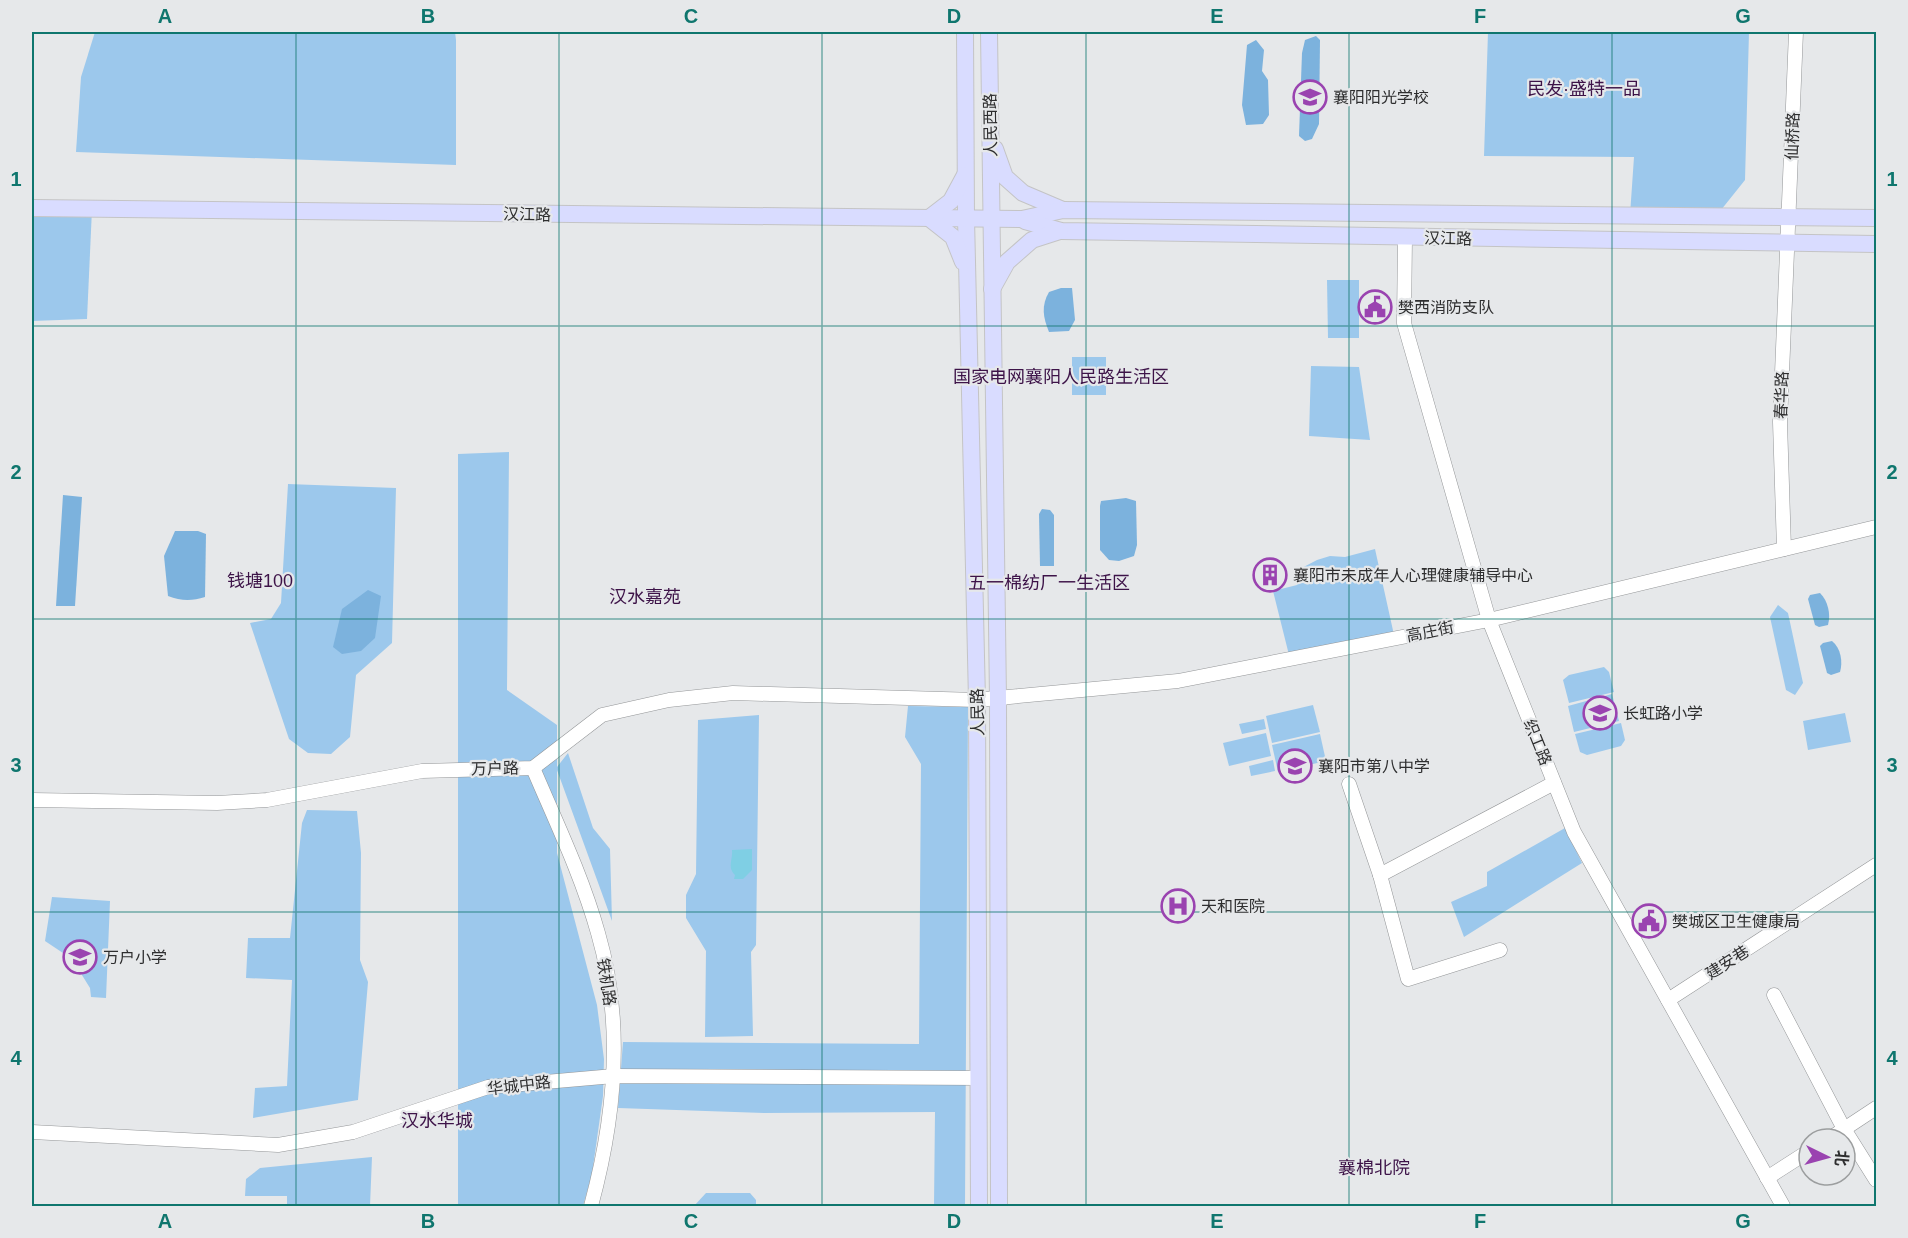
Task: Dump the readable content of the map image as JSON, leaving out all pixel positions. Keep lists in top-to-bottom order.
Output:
{
  "streets": {
    "main road": ["人民西路", "汉江路", "人民路"],
    "street": [
      "仙桥路",
      "春华路",
      "高庄街",
      "织工路",
      "万户路",
      "建安巷",
      "铁机路",
      "华城中路"
    ]
  },
  "crossings": [
    ["人民西路", "汉江路"],
    ["人民西路", "人民路"],
    ["仙桥路", "汉江路"],
    ["仙桥路", "春华路"],
    ["汉江路", "春华路"],
    ["汉江路", "人民路"],
    ["汉江路", "织工路"],
    ["春华路", "高庄街"],
    ["高庄街", "人民路"],
    ["高庄街", "织工路"],
    ["高庄街", "万户路"],
    ["人民路", "万户路"],
    ["人民路", "华城中路"],
    ["织工路", "建安巷"],
    ["万户路", "铁机路"],
    ["铁机路", "华城中路"]
  ],
  "districts": [
    "民发·盛特一品",
    "国家电网襄阳人民路生活区",
    "钱塘100",
    "五一棉纺厂一生活区",
    "汉水嘉苑",
    "汉水华城",
    "襄棉北院"
  ],
  "places": {
    "school or university": [
      "襄阳阳光学校",
      "长虹路小学",
      "襄阳市第八中学",
      "万户小学"
    ],
    "public building": ["樊西消防支队", "樊城区卫生健康局"],
    "building": ["襄阳市未成年人心理健康辅导中心"],
    "hospital": ["天和医院"]
  },
  "north": "right",
  "grid": {
    "columns": [
      "A",
      "B",
      "C",
      "D",
      "E",
      "F",
      "G"
    ],
    "rows": [
      "1",
      "2",
      "3",
      "4"
    ]
  }
}
